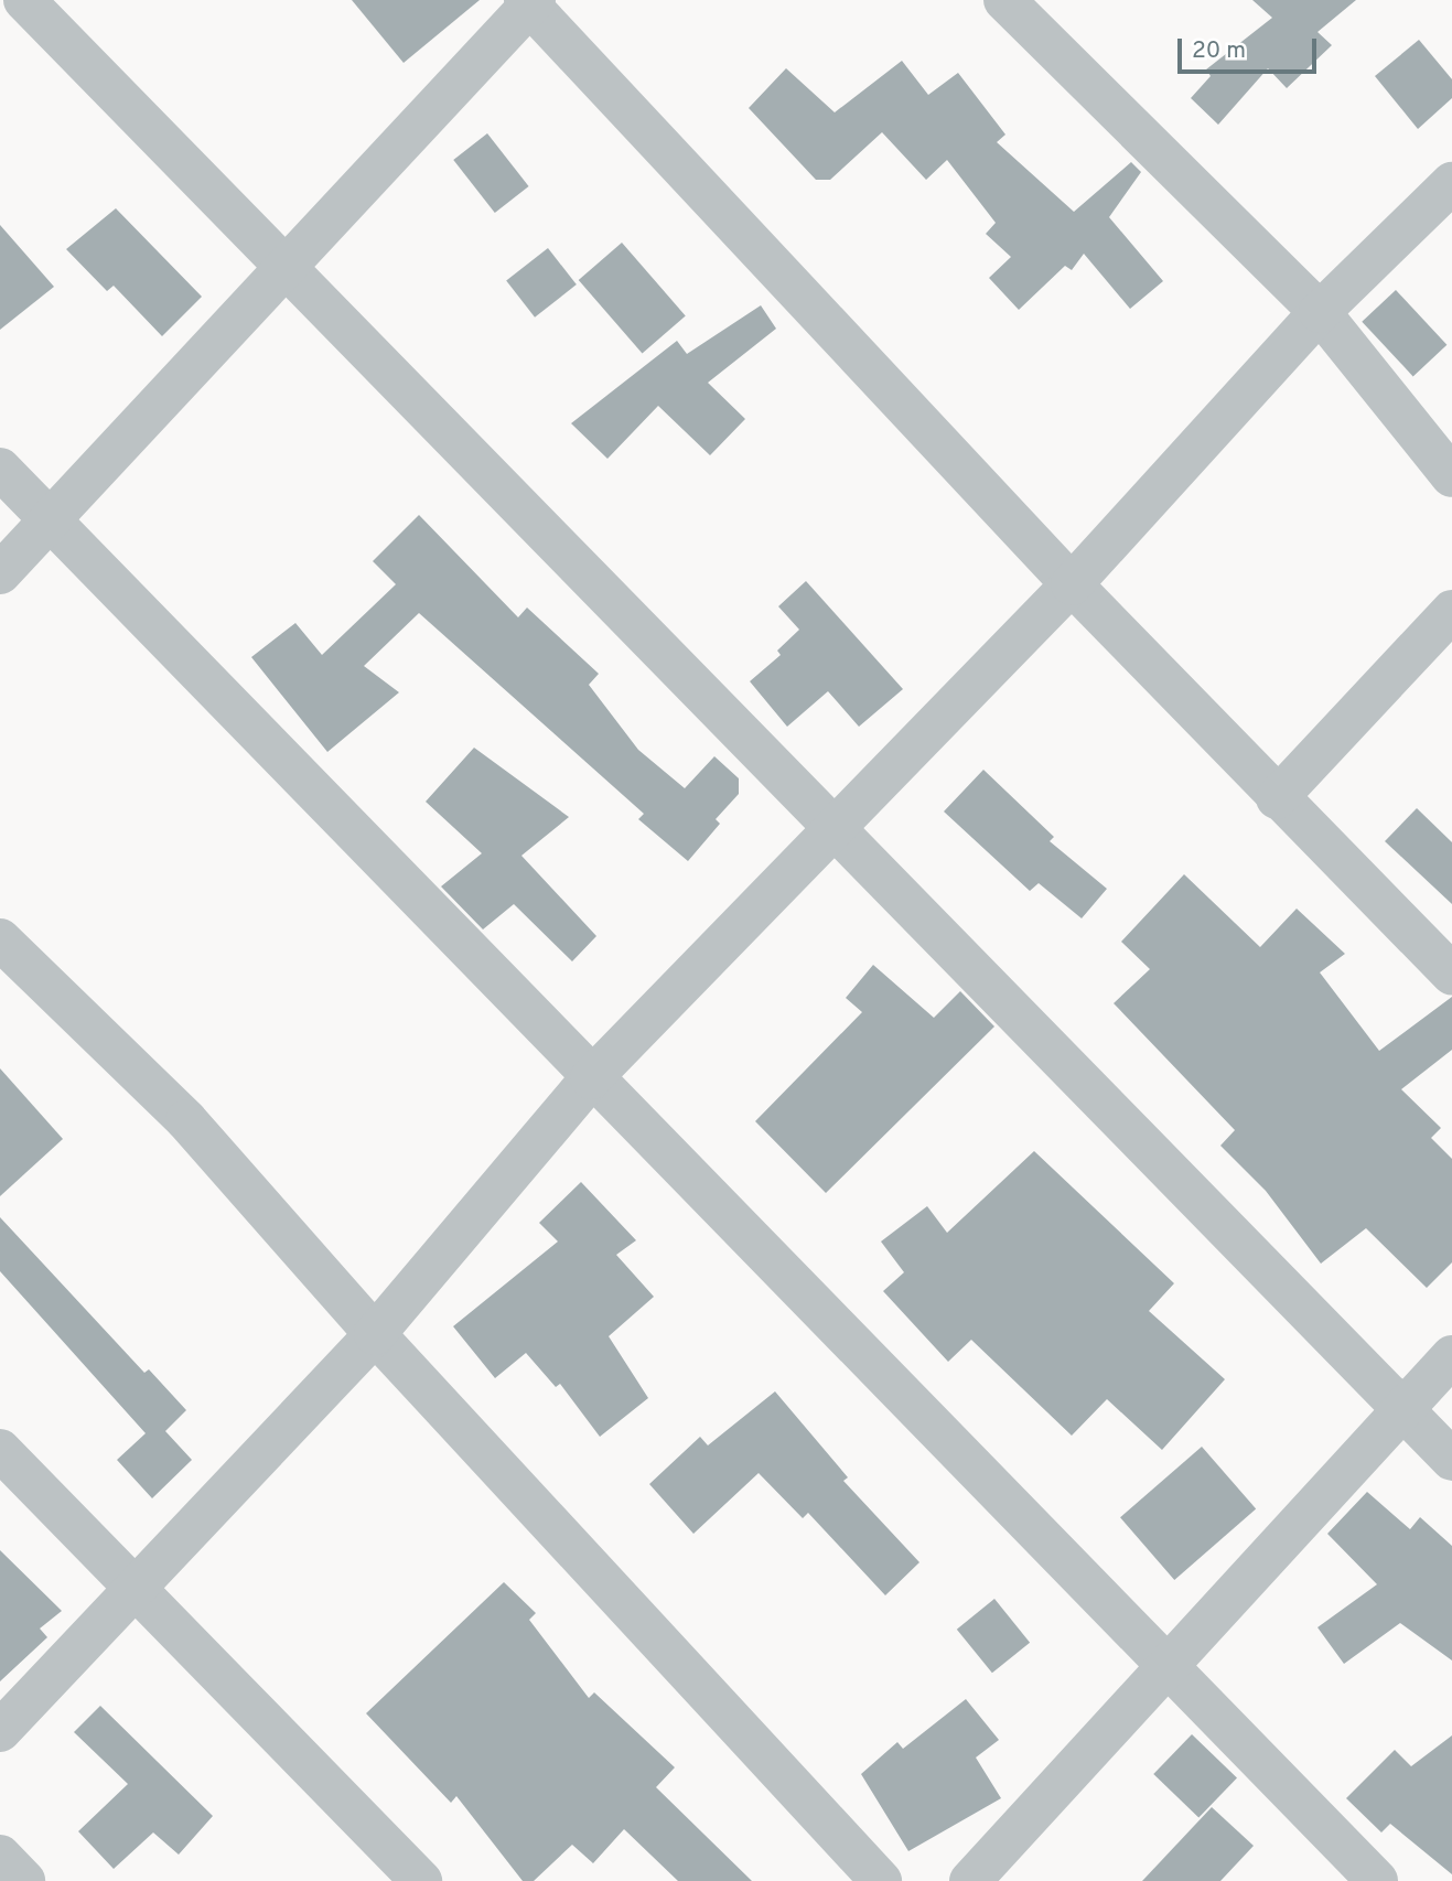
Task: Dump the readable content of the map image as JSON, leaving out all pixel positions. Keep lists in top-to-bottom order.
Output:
{
  "scale_bar": "20 m"
}
